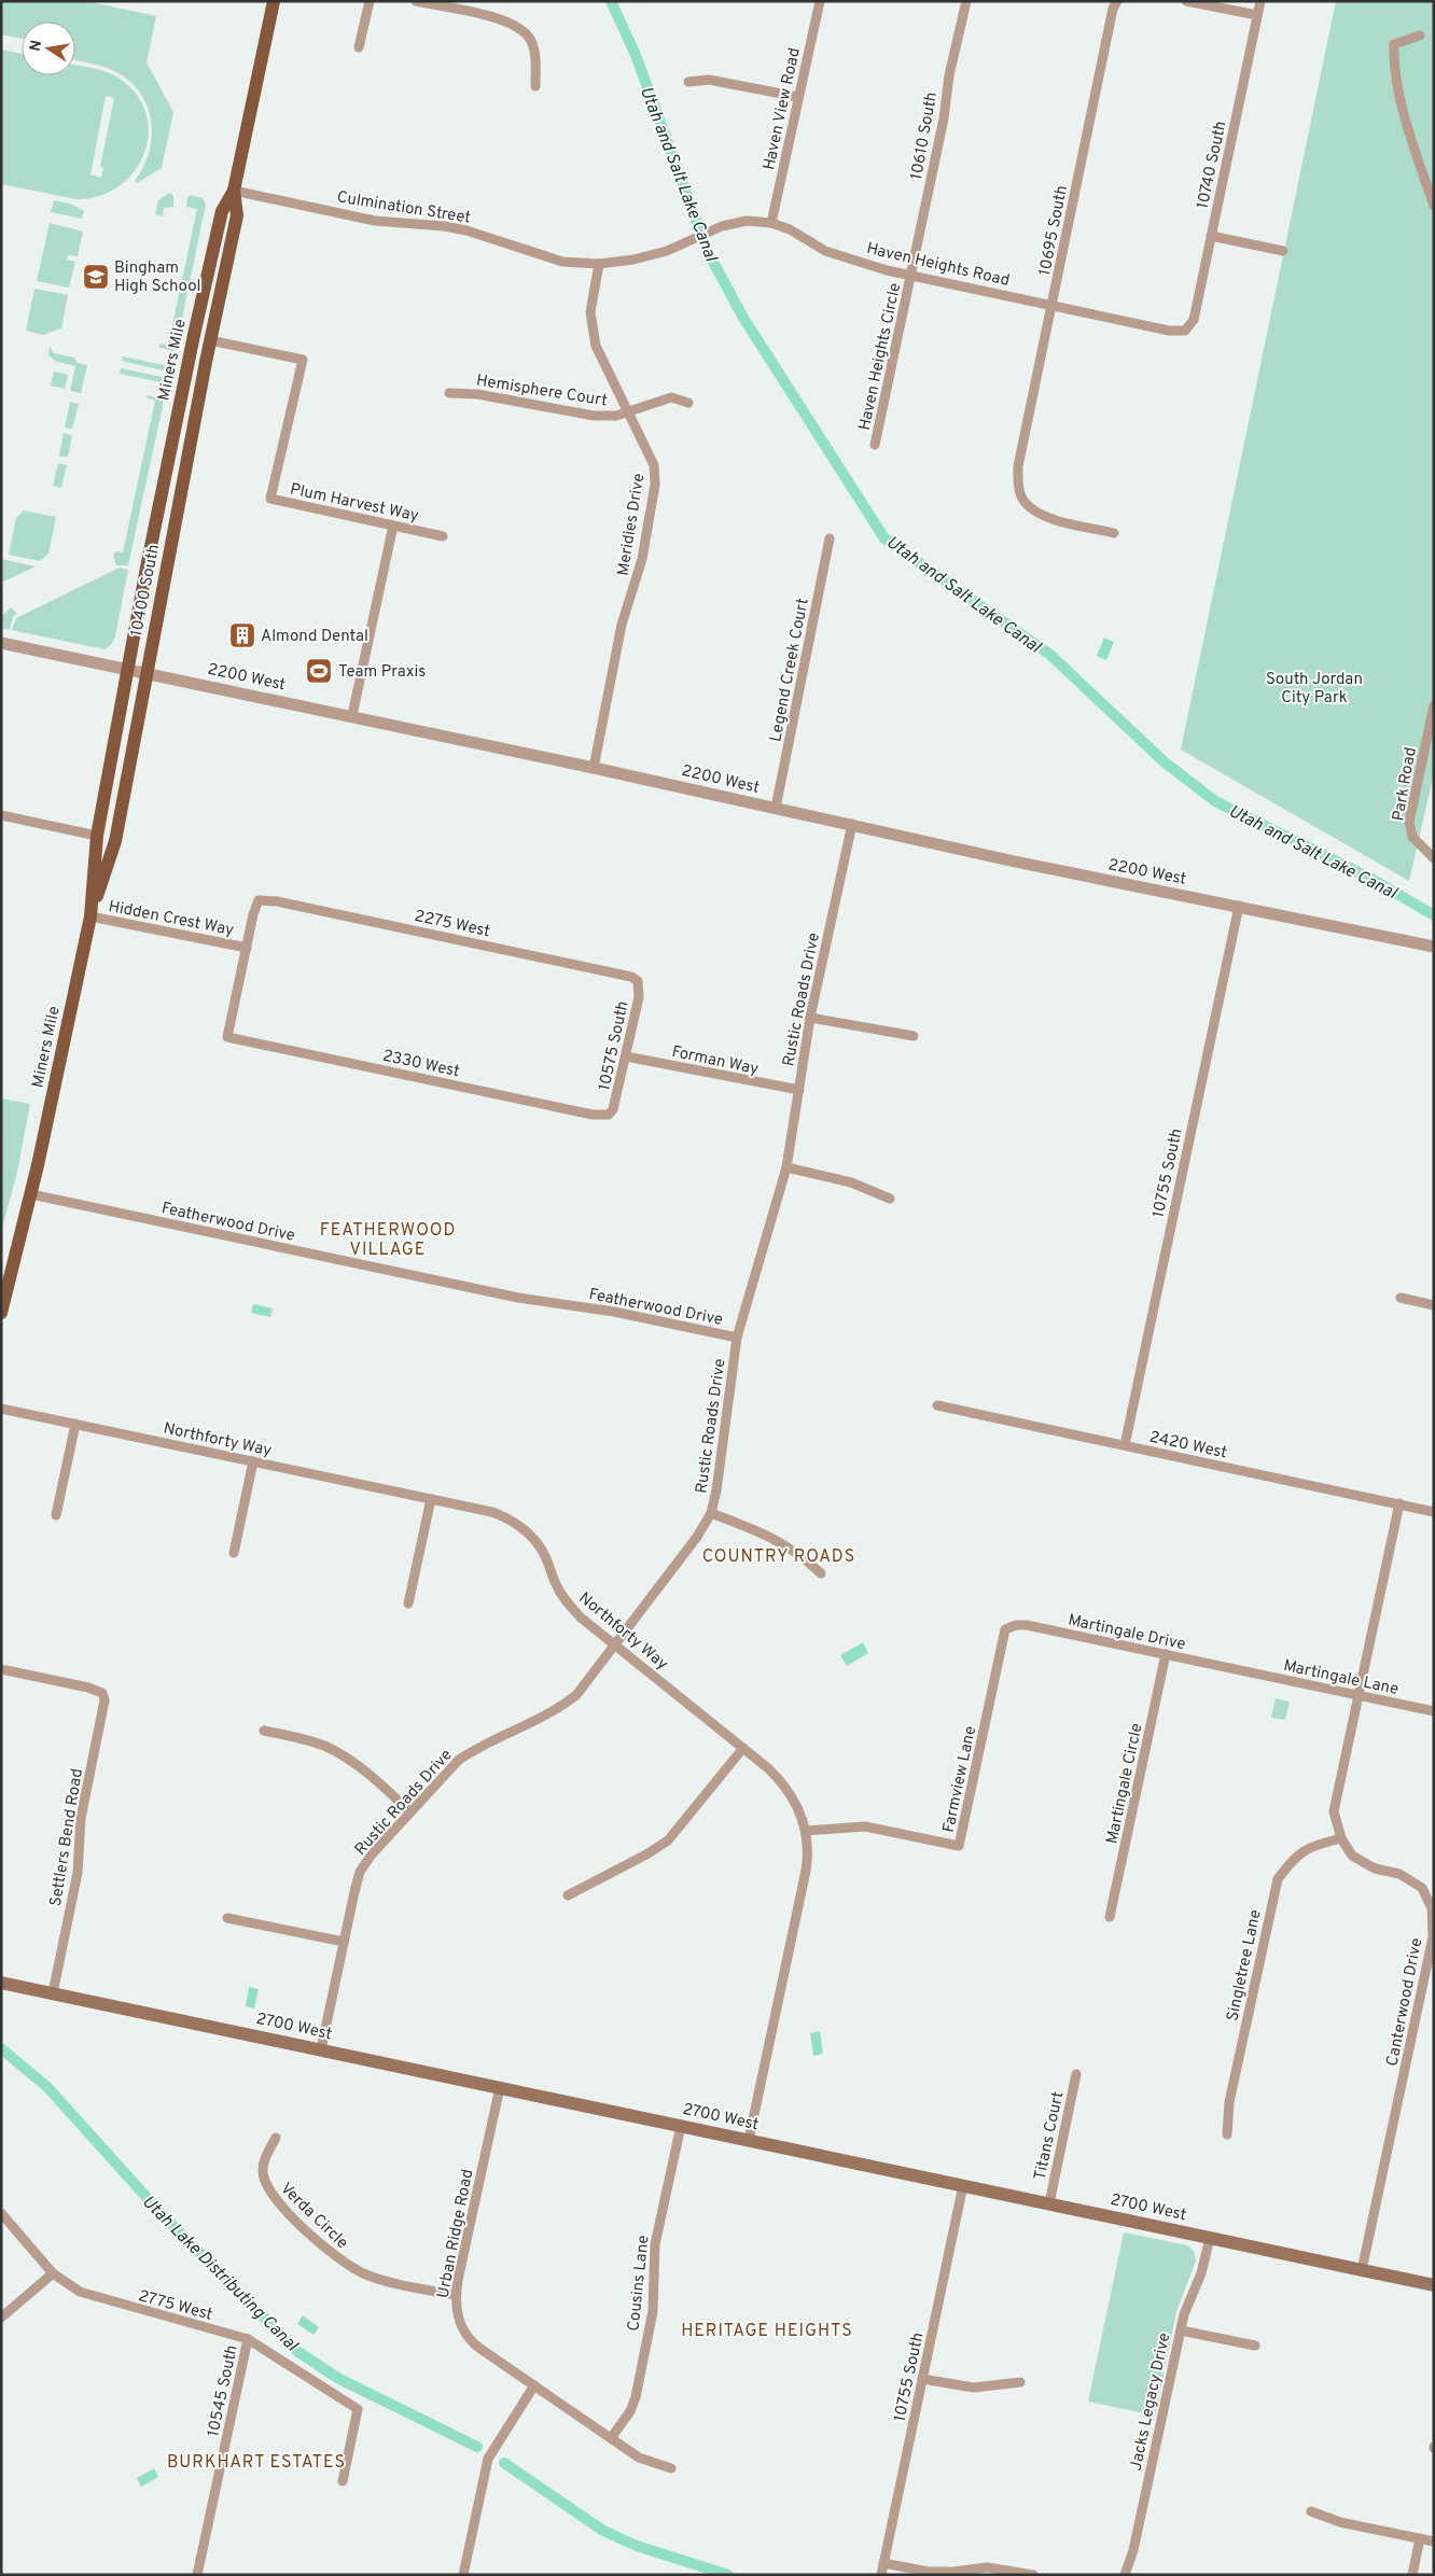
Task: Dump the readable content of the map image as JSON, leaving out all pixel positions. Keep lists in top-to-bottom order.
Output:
{
  "streets": {
    "main road": ["Miners Mile", "10400 South", "2700 West"],
    "street": [
      "Haven View Road",
      "10610 South",
      "10740 South",
      "Culmination Street",
      "10695 South",
      "Haven Heights Road",
      "Haven Heights Circle",
      "Hemisphere Court",
      "Plum Harvest Way",
      "Meridies Drive",
      "Legend Creek Court",
      "2200 West",
      "Park Road",
      "Hidden Crest Way",
      "2275 West",
      "Rustic Roads Drive",
      "10575 South",
      "Forman Way",
      "2330 West",
      "10755 South",
      "Featherwood Drive",
      "Northforty Way",
      "2420 West",
      "Martingale Drive",
      "Martingale Lane",
      "Farmview Lane",
      "Martingale Circle",
      "Settlers Bend Road",
      "Singletree Lane",
      "Canterwood Drive",
      "Titans Court",
      "Verda Circle",
      "Urban Ridge Road",
      "Cousins Lane",
      "2775 West",
      "10545 South",
      "Jacks Legacy Drive"
    ]
  },
  "crossings": [
    ["Haven View Road", "Haven Heights Road"],
    ["10610 South", "Haven Heights Road"],
    ["10610 South", "Haven Heights Circle"],
    ["10740 South", "Haven Heights Road"],
    ["Culmination Street", "Haven Heights Road"],
    ["Culmination Street", "Miners Mile"],
    ["Culmination Street", "Meridies Drive"],
    ["10695 South", "Haven Heights Road"],
    ["Haven Heights Road", "Haven Heights Circle"],
    ["Miners Mile", "Plum Harvest Way"],
    ["Miners Mile", "10400 South"],
    ["Miners Mile", "Hidden Crest Way"],
    ["Miners Mile", "Featherwood Drive"],
    ["Hemisphere Court", "Meridies Drive"],
    ["Meridies Drive", "2200 West"],
    ["10400 South", "2200 West"],
    ["10400 South", "Hidden Crest Way"],
    ["Legend Creek Court", "2200 West"],
    ["2200 West", "Rustic Roads Drive"],
    ["2200 West", "10755 South"],
    ["Hidden Crest Way", "2275 West"],
    ["Hidden Crest Way", "2330 West"],
    ["2275 West", "10575 South"],
    ["2275 West", "2330 West"],
    ["Rustic Roads Drive", "Forman Way"],
    ["Rustic Roads Drive", "Featherwood Drive"],
    ["Rustic Roads Drive", "Northforty Way"],
    ["Rustic Roads Drive", "2700 West"],
    ["10575 South", "Forman Way"],
    ["10575 South", "2330 West"],
    ["10755 South", "2420 West"],
    ["10755 South", "2700 West"],
    ["Northforty Way", "Farmview Lane"],
    ["Northforty Way", "2700 West"],
    ["2420 West", "Canterwood Drive"],
    ["Martingale Drive", "Martingale Lane"],
    ["Martingale Drive", "Farmview Lane"],
    ["Martingale Drive", "Martingale Circle"],
    ["Martingale Lane", "Canterwood Drive"],
    ["Settlers Bend Road", "2700 West"],
    ["Singletree Lane", "Canterwood Drive"],
    ["Canterwood Drive", "2700 West"],
    ["2700 West", "Titans Court"],
    ["2700 West", "Urban Ridge Road"],
    ["2700 West", "Cousins Lane"],
    ["2700 West", "Jacks Legacy Drive"],
    ["Verda Circle", "Urban Ridge Road"],
    ["Urban Ridge Road", "Cousins Lane"],
    ["2775 West", "10545 South"]
  ],
  "districts": [
    "FEATHERWOOD VILLAGE",
    "COUNTRY ROADS",
    "HERITAGE HEIGHTS",
    "BURKHART ESTATES"
  ],
  "water": ["Utah and Salt Lake Canal", "Utah Lake Distributing Canal"],
  "parks": ["South Jordan City Park"],
  "places": {
    "school or university": ["Bingham High School"],
    "building": ["Almond Dental"],
    "sports": ["Team Praxis"]
  },
  "north": "left"
}
